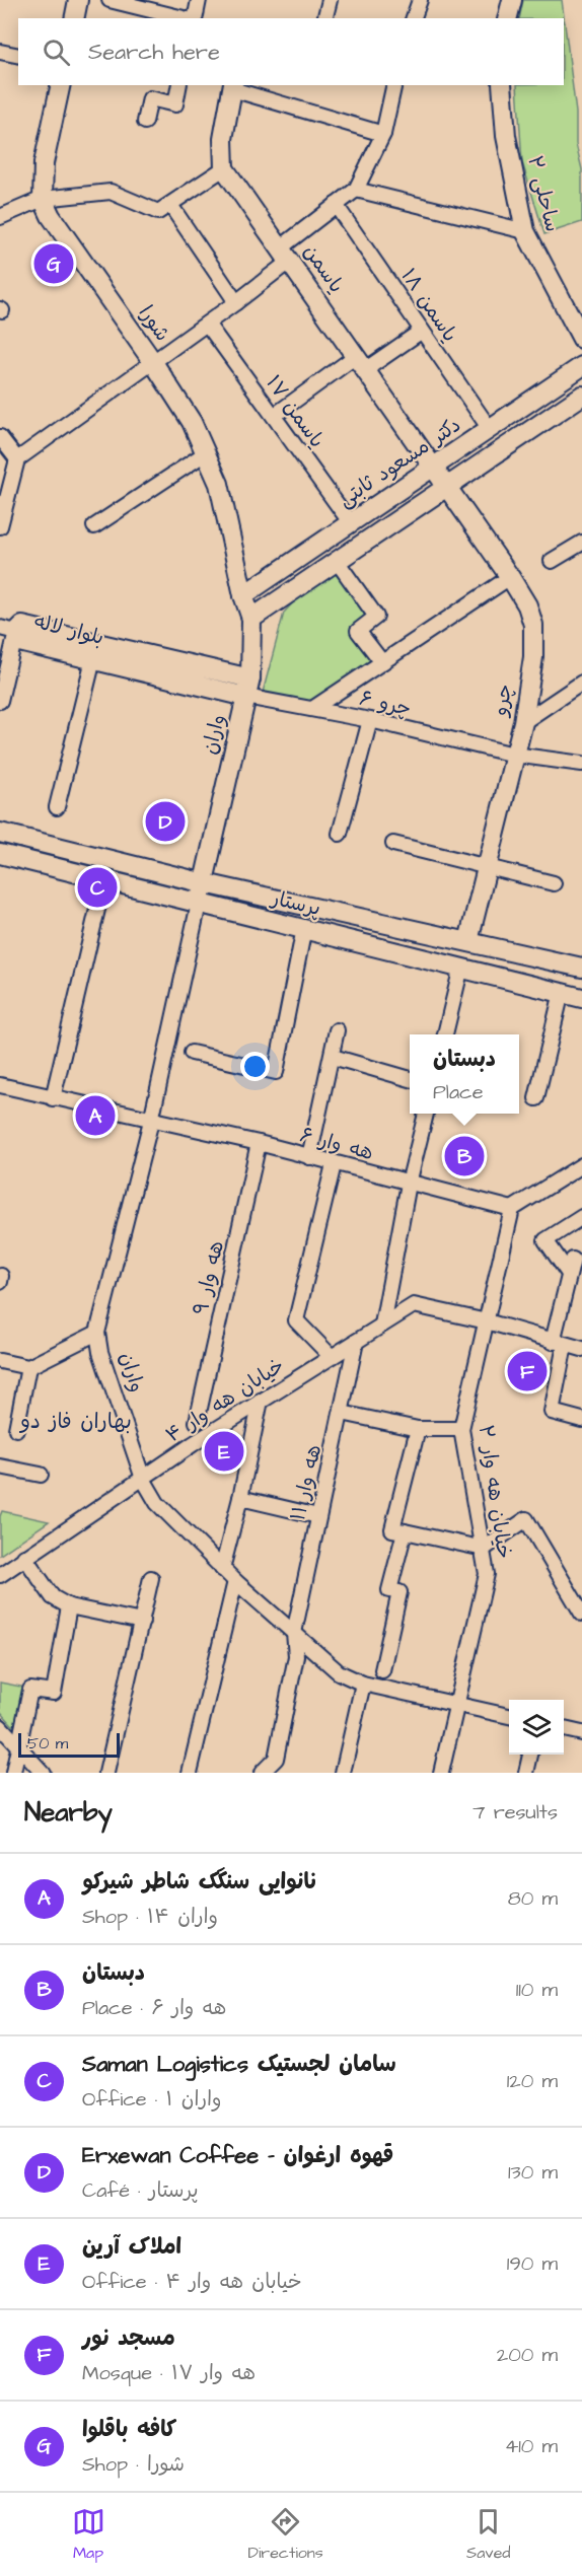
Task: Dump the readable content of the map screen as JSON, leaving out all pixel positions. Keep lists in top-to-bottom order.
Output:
{
  "streets": {
    "street": [
      "ساحلی ۲",
      "یاسمن",
      "یاسمن ۱۸",
      "شورا",
      "یاسمن ۱۷",
      "دکتر مسعود ثابتی",
      "بلوار لاله",
      "چرو",
      "چرو ۶",
      "واران",
      "پرستار",
      "هه وار ۶",
      "هه وار ۹",
      "خیابان هه وار ۴",
      "هه وار ۱۱",
      "خیابان هه وار ۲"
    ]
  },
  "crossings": [
    ["یاسمن", "دکتر مسعود ثابتی"],
    ["یاسمن", "چرو"],
    ["یاسمن ۱۸", "دکتر مسعود ثابتی"],
    ["شورا", "دکتر مسعود ثابتی"],
    ["شورا", "واران"],
    ["یاسمن ۱۷", "دکتر مسعود ثابتی"],
    ["دکتر مسعود ثابتی", "واران"],
    ["بلوار لاله", "چرو ۶"],
    ["بلوار لاله", "واران"],
    ["چرو", "چرو ۶"],
    ["چرو", "پرستار"],
    ["چرو ۶", "واران"],
    ["واران", "پرستار"],
    ["واران", "هه وار ۶"],
    ["واران", "خیابان هه وار ۴"],
    ["واران", "هه وار ۱۱"],
    ["واران", "خیابان هه وار ۲"],
    ["هه وار ۶", "هه وار ۹"],
    ["هه وار ۶", "خیابان هه وار ۲"],
    ["خیابان هه وار ۴", "هه وار ۱۱"],
    ["خیابان هه وار ۴", "خیابان هه وار ۲"]
  ],
  "districts": ["بهاران فاز دو"],
  "scale_bar": "50 m",
  "page": {
    "search": "Search here",
    "pins": [
      "G",
      "D",
      "C",
      "A",
      "B",
      "F",
      "E"
    ],
    "popup": ["دبستان", "Place"],
    "scale": "50 m",
    "heading": ["Nearby", "7 results"],
    "list": [
      {
        "mark": "A",
        "name": "نانوایی سنگک شاطر شیرکو",
        "note": "Shop · واران ۱۴",
        "value": "80 m"
      },
      {
        "mark": "B",
        "name": "دبستان",
        "note": "Place · هه وار ۶",
        "value": "110 m"
      },
      {
        "mark": "C",
        "name": "Saman Logistics سامان لجستیک",
        "note": "Office · واران ۱",
        "value": "120 m"
      },
      {
        "mark": "D",
        "name": "Erxewan Coffee - قهوه ارغوان",
        "note": "Café · پرستار",
        "value": "130 m"
      },
      {
        "mark": "E",
        "name": "املاک آرین",
        "note": "Office · خیابان هه وار ۴",
        "value": "190 m"
      },
      {
        "mark": "F",
        "name": "مسجد نور",
        "note": "Mosque · هه وار ۱۷",
        "value": "200 m"
      },
      {
        "mark": "G",
        "name": "کافه باقلوا",
        "note": "Shop · شورا",
        "value": "410 m"
      }
    ],
    "nav": ["Map", "Directions", "Saved"]
  }
}
